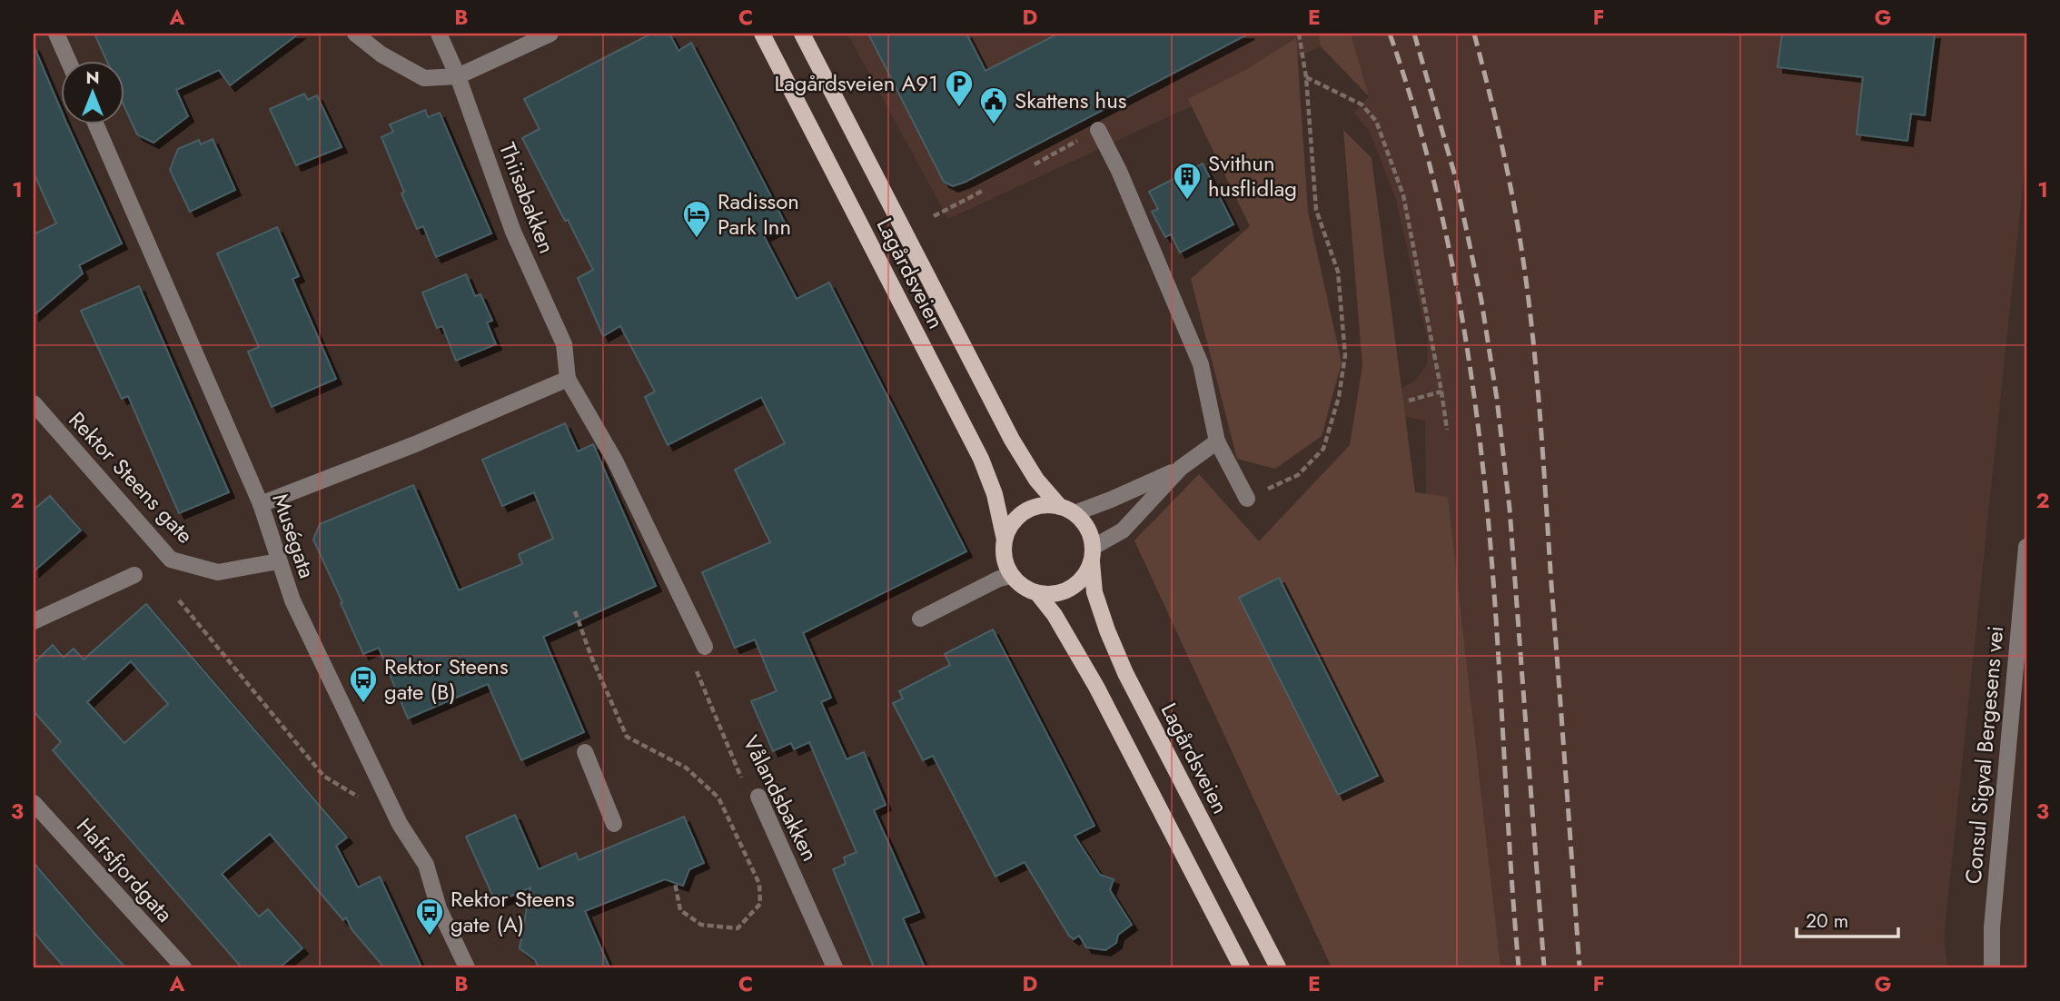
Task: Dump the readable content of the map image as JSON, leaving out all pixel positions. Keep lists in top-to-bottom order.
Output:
{
  "streets": {
    "main road": ["Lagårdsveien"],
    "street": [
      "Thiisabakken",
      "Rektor Steens gate",
      "Muségata",
      "Consul Sigval Bergesens vei",
      "Vålandsbakken",
      "Hafrsfjordgata"
    ]
  },
  "crossings": [
    ["Rektor Steens gate", "Muségata"]
  ],
  "places": {
    "parking": ["Lagårdsveien A91"],
    "public building": ["Skattens hus"],
    "building": ["Svithun husflidlag"],
    "hotel": ["Radisson Park Inn"],
    "bus stop": ["Rektor Steens gate (B)", "Rektor Steens gate (A)"]
  },
  "scale_bar": "20 m",
  "north": "top",
  "grid": {
    "columns": [
      "A",
      "B",
      "C",
      "D",
      "E",
      "F",
      "G"
    ],
    "rows": ["1", "2", "3"]
  }
}
